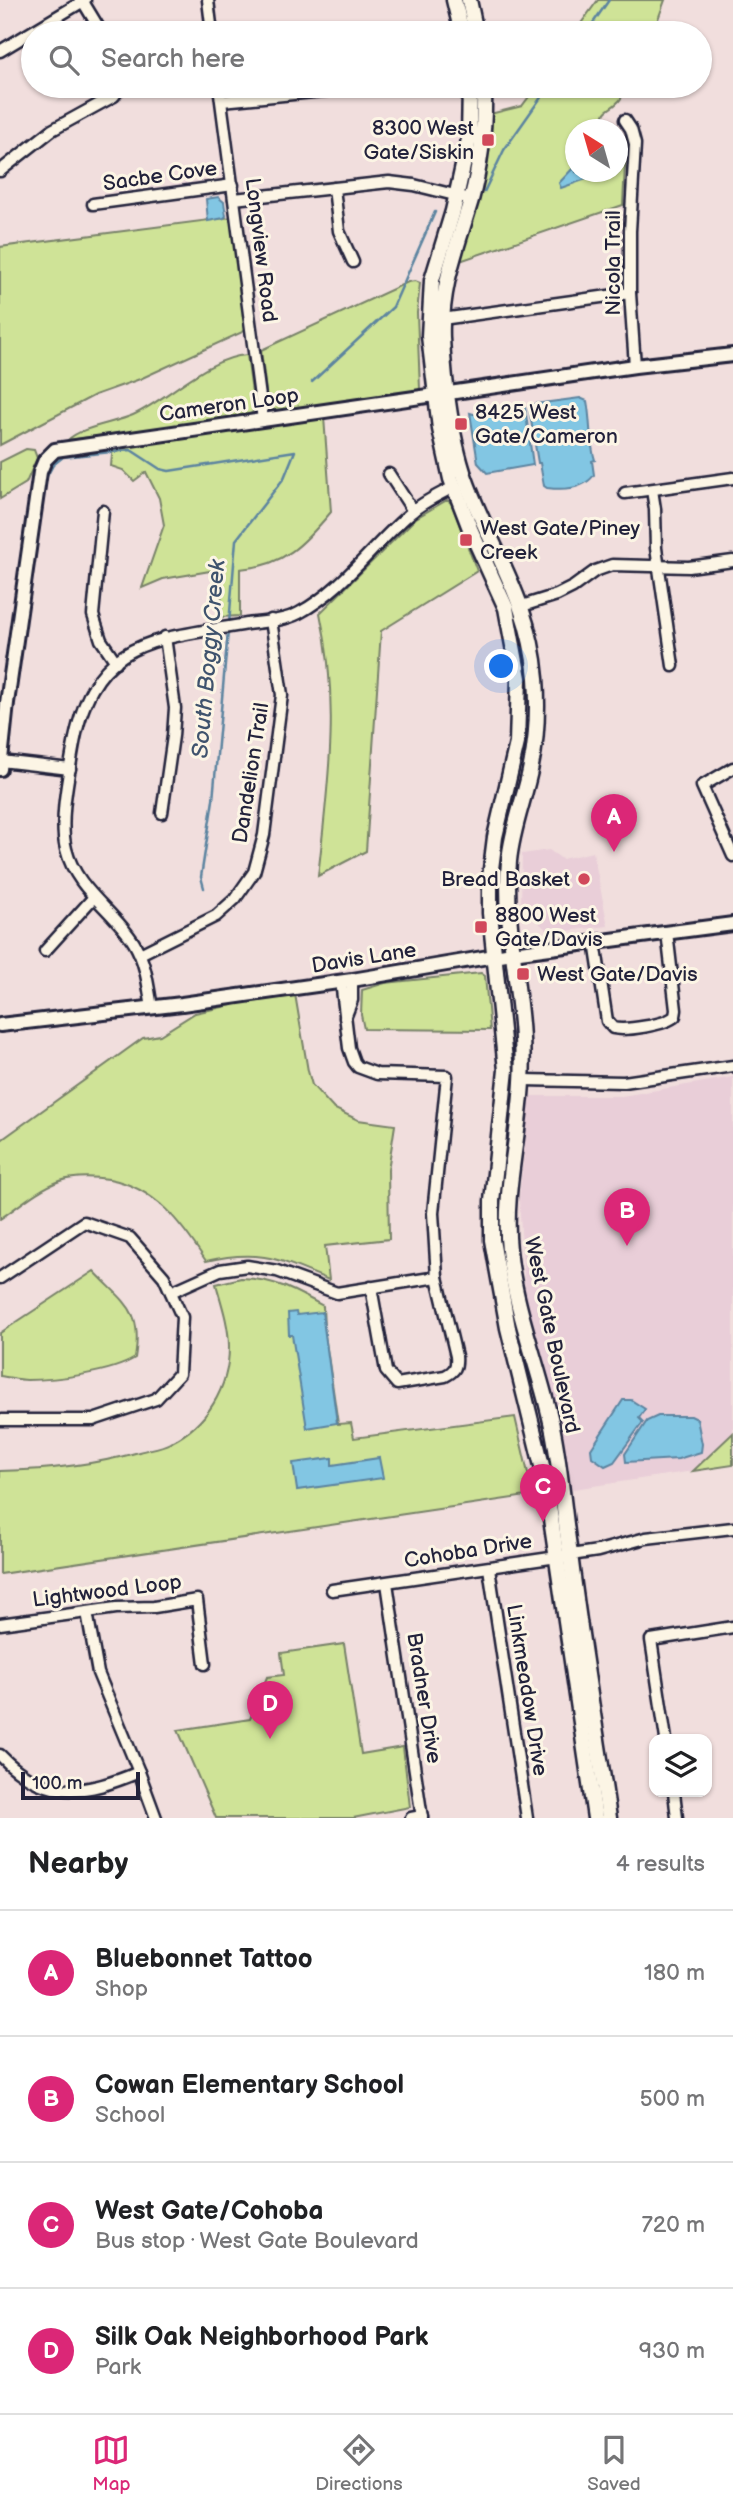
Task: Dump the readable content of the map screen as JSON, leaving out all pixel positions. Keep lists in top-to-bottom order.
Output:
{
  "streets": {
    "main road": ["West Gate Boulevard"],
    "street": [
      "Sacbe Cove",
      "Longview Road",
      "Nicola Trail",
      "Cameron Loop",
      "Dandelion Trail",
      "Davis Lane",
      "Cohoba Drive",
      "Lightwood Loop",
      "Linkmeadow Drive",
      "Bradner Drive"
    ]
  },
  "crossings": [
    ["Sacbe Cove", "Longview Road"],
    ["Longview Road", "Cameron Loop"],
    ["Nicola Trail", "Cameron Loop"],
    ["Cameron Loop", "West Gate Boulevard"],
    ["Davis Lane", "West Gate Boulevard"],
    ["West Gate Boulevard", "Cohoba Drive"],
    ["Cohoba Drive", "Linkmeadow Drive"],
    ["Cohoba Drive", "Bradner Drive"]
  ],
  "water": ["South Boggy Creek"],
  "places": {
    "transit": [
      "8300 West Gate/Siskin",
      "8425 West Gate/Cameron",
      "West Gate/Piney Creek",
      "8800 West Gate/Davis",
      "West Gate/Davis"
    ],
    "other": ["Bread Basket"]
  },
  "scale_bar": "100 m",
  "north": "top left",
  "page": {
    "search": "Search here",
    "pins": [
      "A",
      "B",
      "C",
      "D"
    ],
    "scale": "100 m",
    "heading": ["Nearby", "4 results"],
    "list": [
      {
        "mark": "A",
        "name": "Bluebonnet Tattoo",
        "note": "Shop",
        "value": "180 m"
      },
      {
        "mark": "B",
        "name": "Cowan Elementary School",
        "note": "School",
        "value": "500 m"
      },
      {
        "mark": "C",
        "name": "West Gate/Cohoba",
        "note": "Bus stop · West Gate Boulevard",
        "value": "720 m"
      },
      {
        "mark": "D",
        "name": "Silk Oak Neighborhood Park",
        "note": "Park",
        "value": "930 m"
      }
    ],
    "nav": ["Map", "Directions", "Saved"]
  }
}
